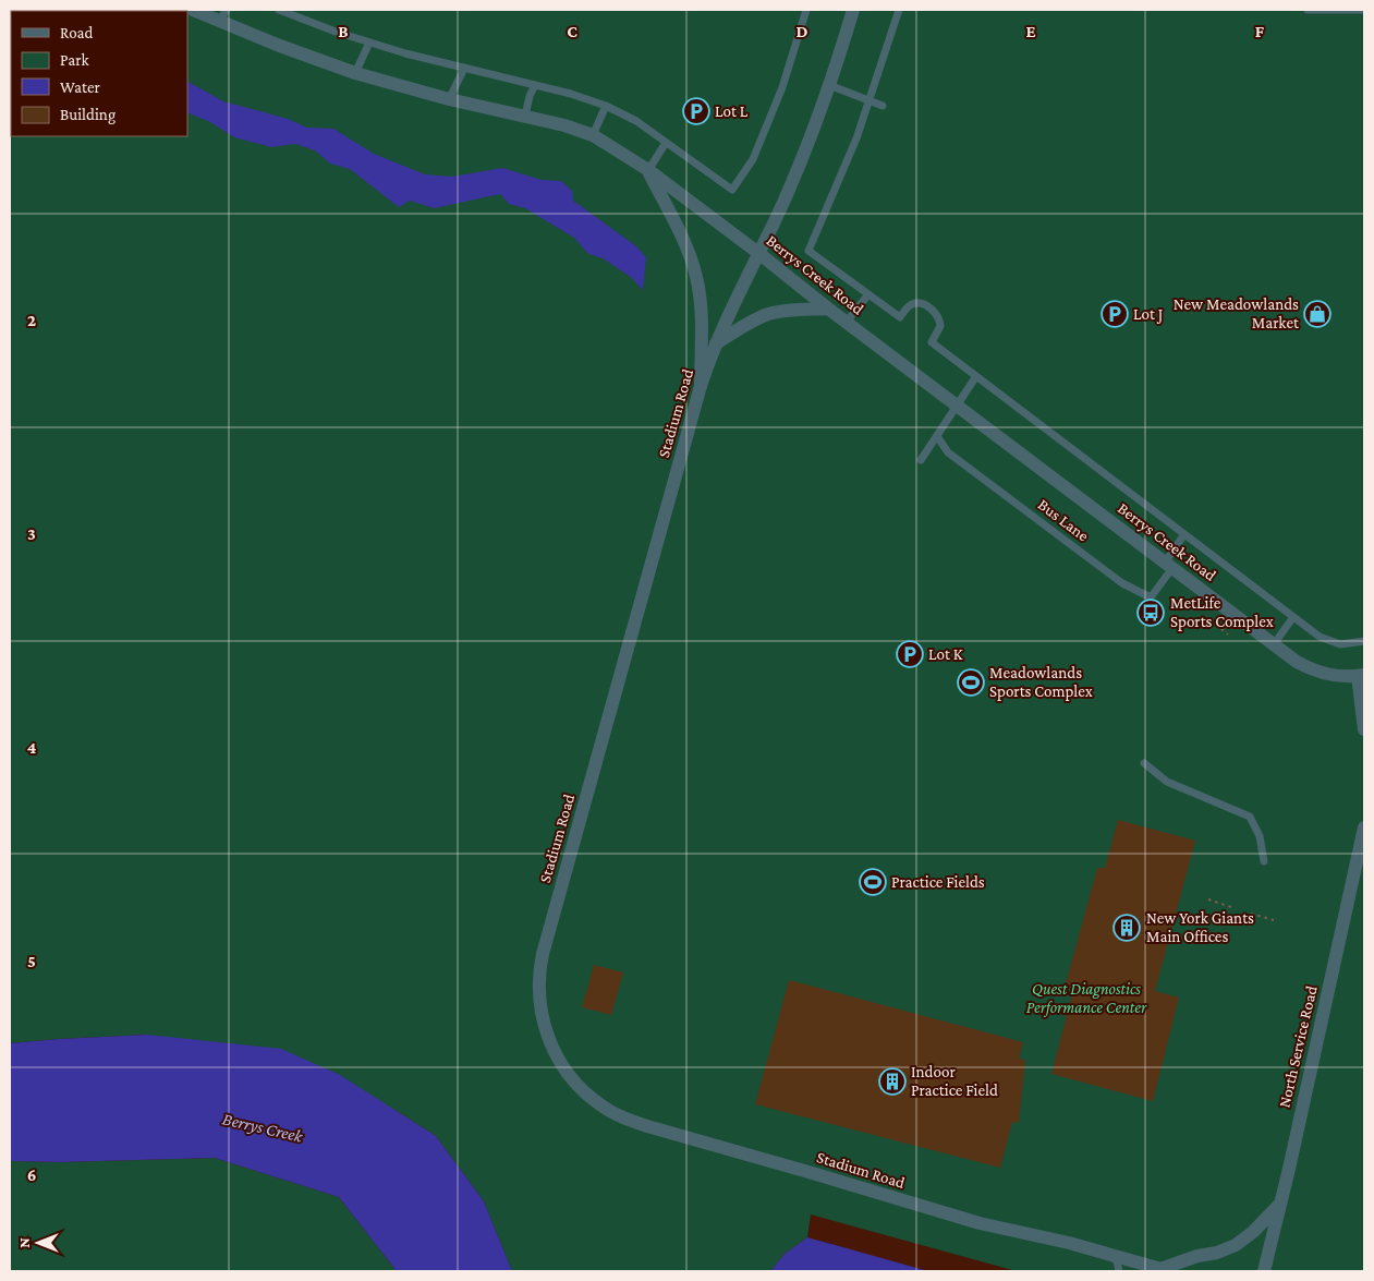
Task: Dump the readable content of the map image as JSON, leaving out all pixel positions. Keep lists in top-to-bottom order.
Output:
{
  "streets": {
    "street": ["Berrys Creek Road", "Stadium Road", "North Service Road"],
    "lane": ["Bus Lane"]
  },
  "crossings": [
    ["Berrys Creek Road", "Stadium Road"],
    ["Berrys Creek Road", "Bus Lane"]
  ],
  "water": ["Berrys Creek"],
  "parks": ["Quest Diagnostics Performance Center"],
  "places": {
    "parking": ["Lot L", "Lot J", "Lot K"],
    "shop": ["New Meadowlands Market"],
    "bus stop": ["MetLife Sports Complex"],
    "sports": ["Meadowlands Sports Complex", "Practice Fields"],
    "building": ["New York Giants Main Offices", "Indoor Practice Field"]
  },
  "legend": [
    "Road",
    "Park",
    "Water",
    "Building"
  ],
  "north": "left",
  "grid": {
    "columns": [
      "B",
      "C",
      "D",
      "E",
      "F"
    ],
    "rows": [
      "2",
      "3",
      "4",
      "5",
      "6"
    ]
  }
}
